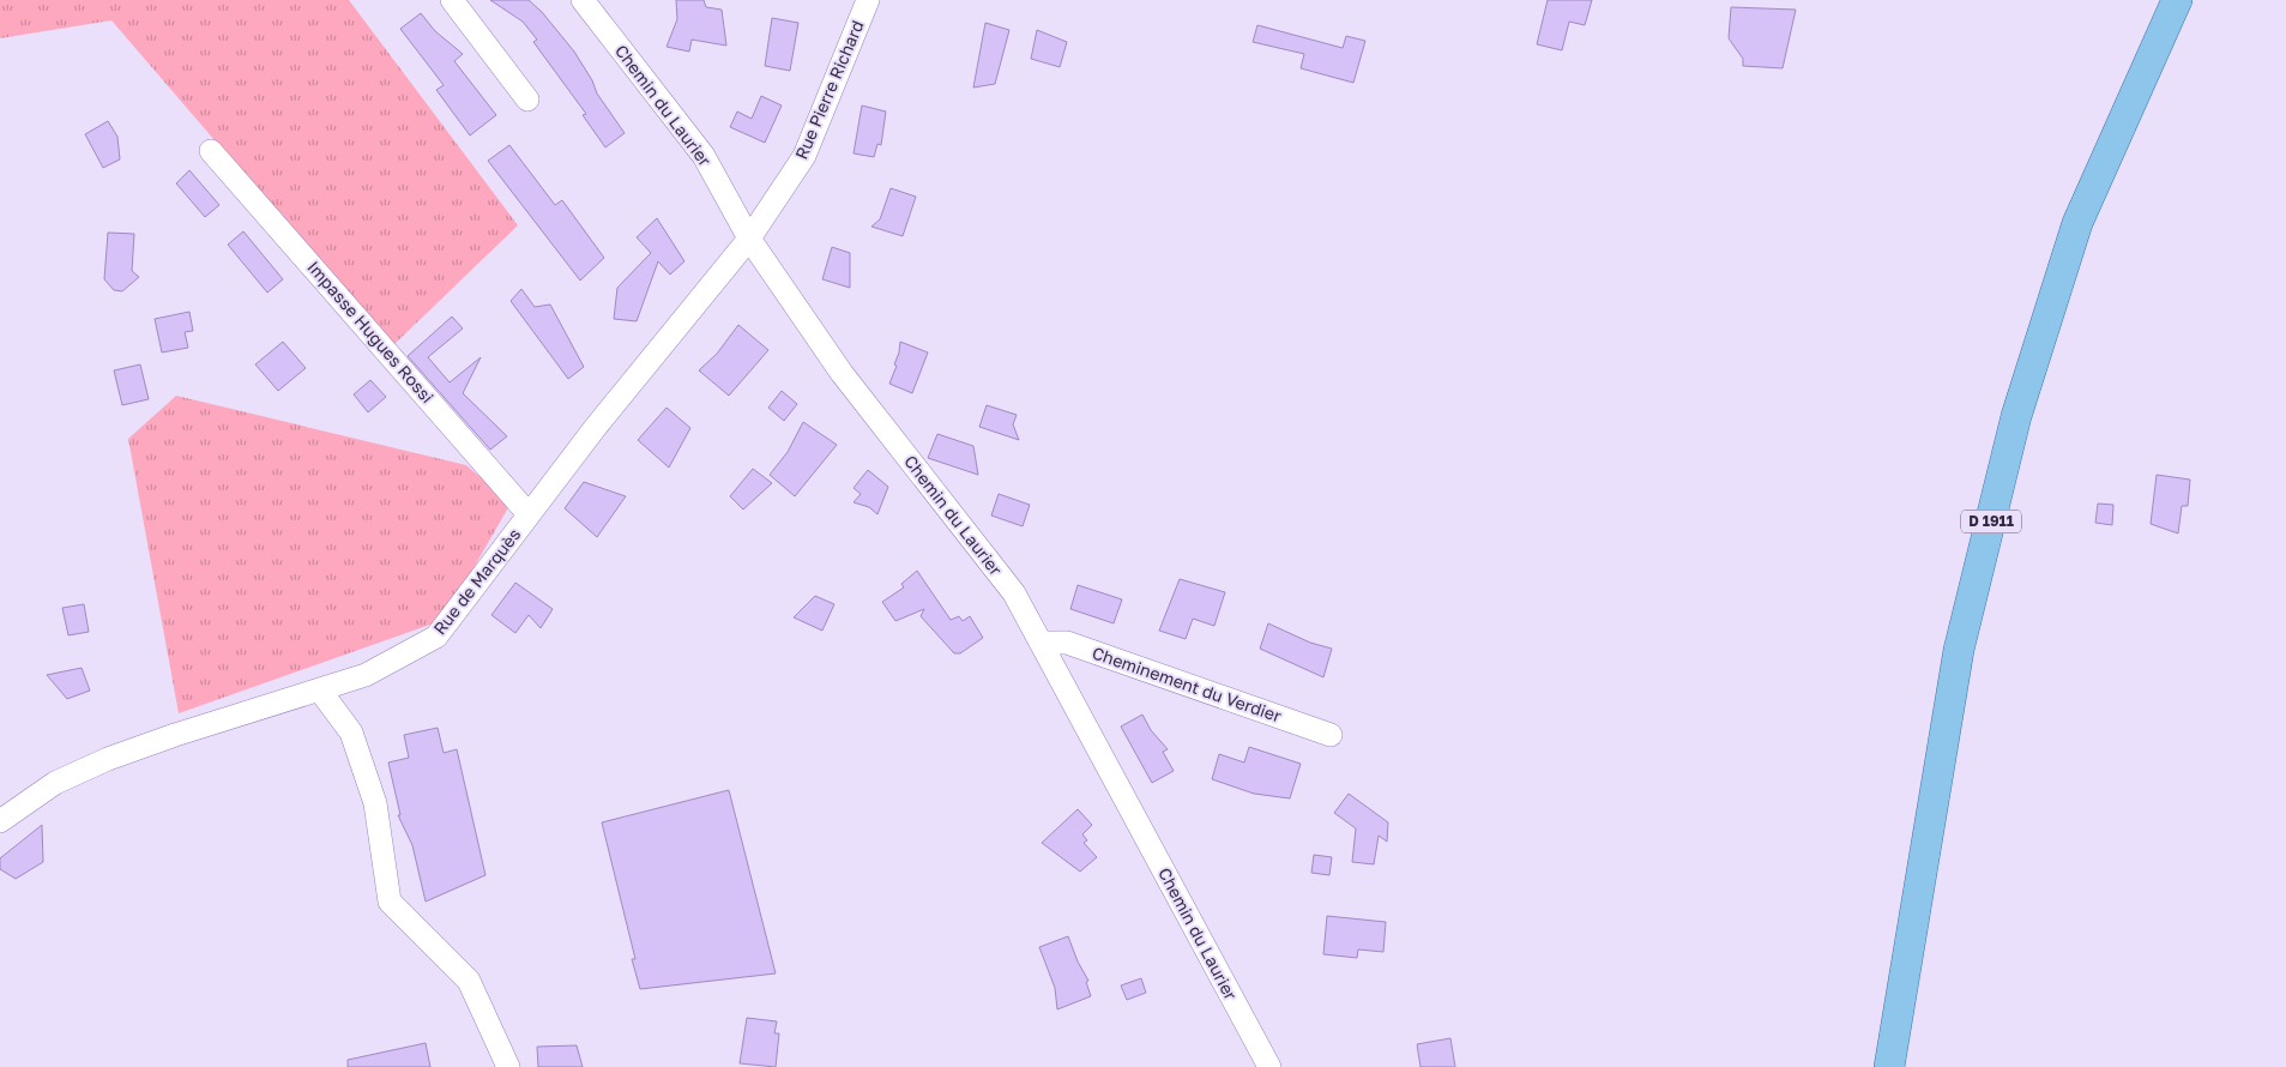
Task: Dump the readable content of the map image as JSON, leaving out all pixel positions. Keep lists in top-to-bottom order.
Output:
{
  "streets": {
    "main road": ["D 1911"],
    "street": [
      "Rue Pierre Richard",
      "Chemin du Laurier",
      "Impasse Hugues Rossi",
      "Rue de Marquès",
      "Cheminement du Verdier"
    ]
  },
  "crossings": [
    ["Rue Pierre Richard", "Chemin du Laurier"],
    ["Rue Pierre Richard", "Rue de Marquès"],
    ["Chemin du Laurier", "Rue de Marquès"],
    ["Chemin du Laurier", "Cheminement du Verdier"],
    ["Impasse Hugues Rossi", "Rue de Marquès"]
  ]
}
